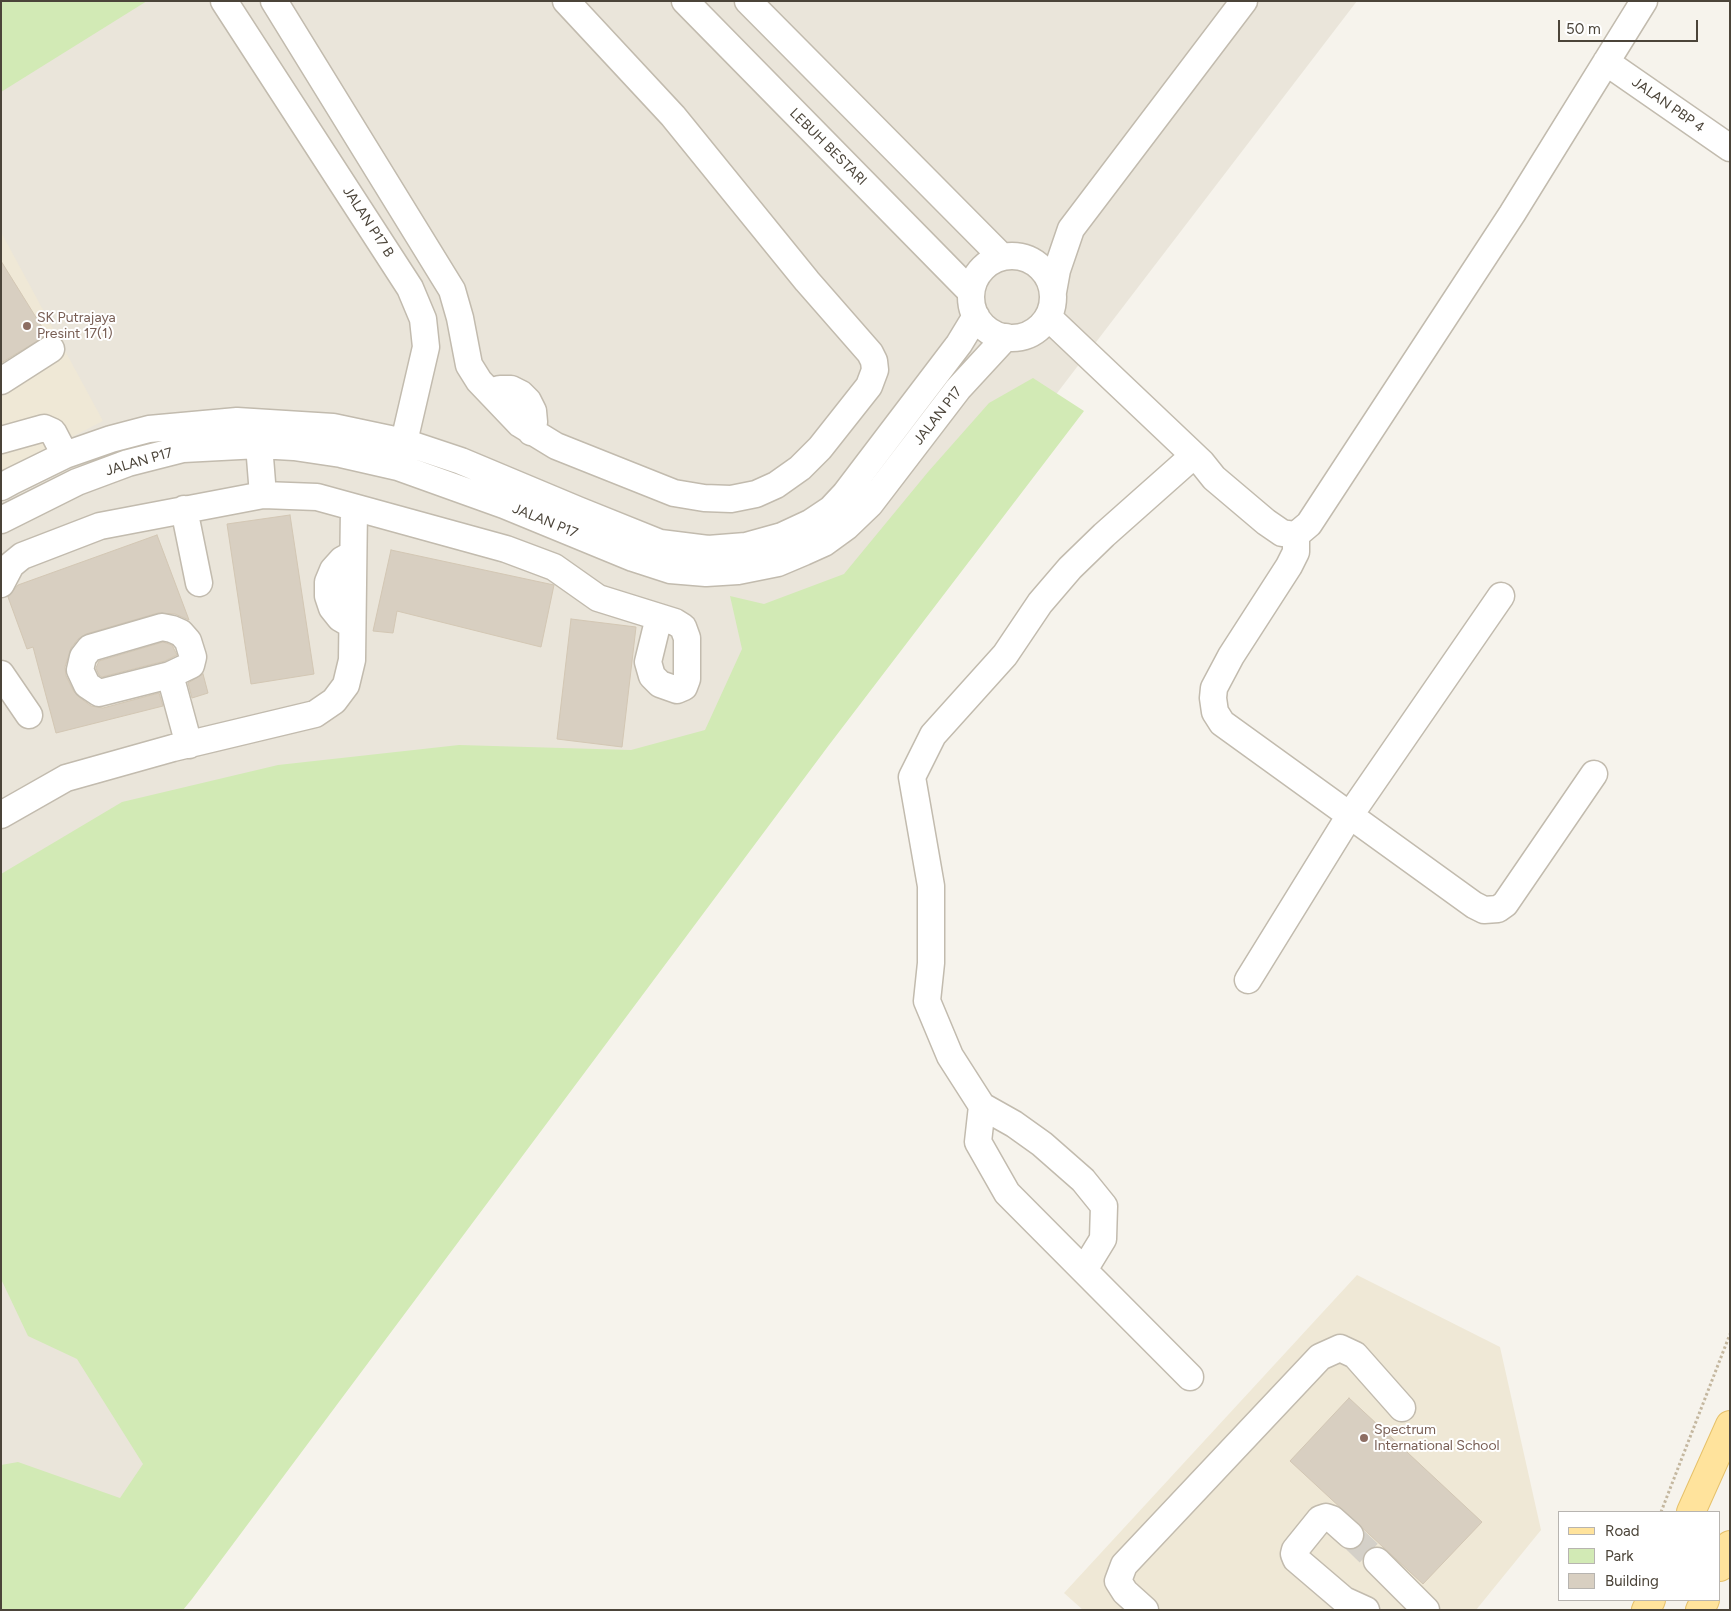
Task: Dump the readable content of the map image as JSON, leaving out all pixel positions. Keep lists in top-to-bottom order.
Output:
{
  "streets": {
    "street": [
      "JALAN PBP 4",
      "LEBUH BESTARI",
      "JALAN P17 B",
      "JALAN P17"
    ]
  },
  "crossings": [
    ["LEBUH BESTARI", "JALAN P17"],
    ["JALAN P17 B", "JALAN P17"]
  ],
  "places": ["SK Putrajaya Presint 17(1)", "Spectrum International School"],
  "legend": ["Road", "Park", "Building"],
  "scale_bar": "50 m"
}
